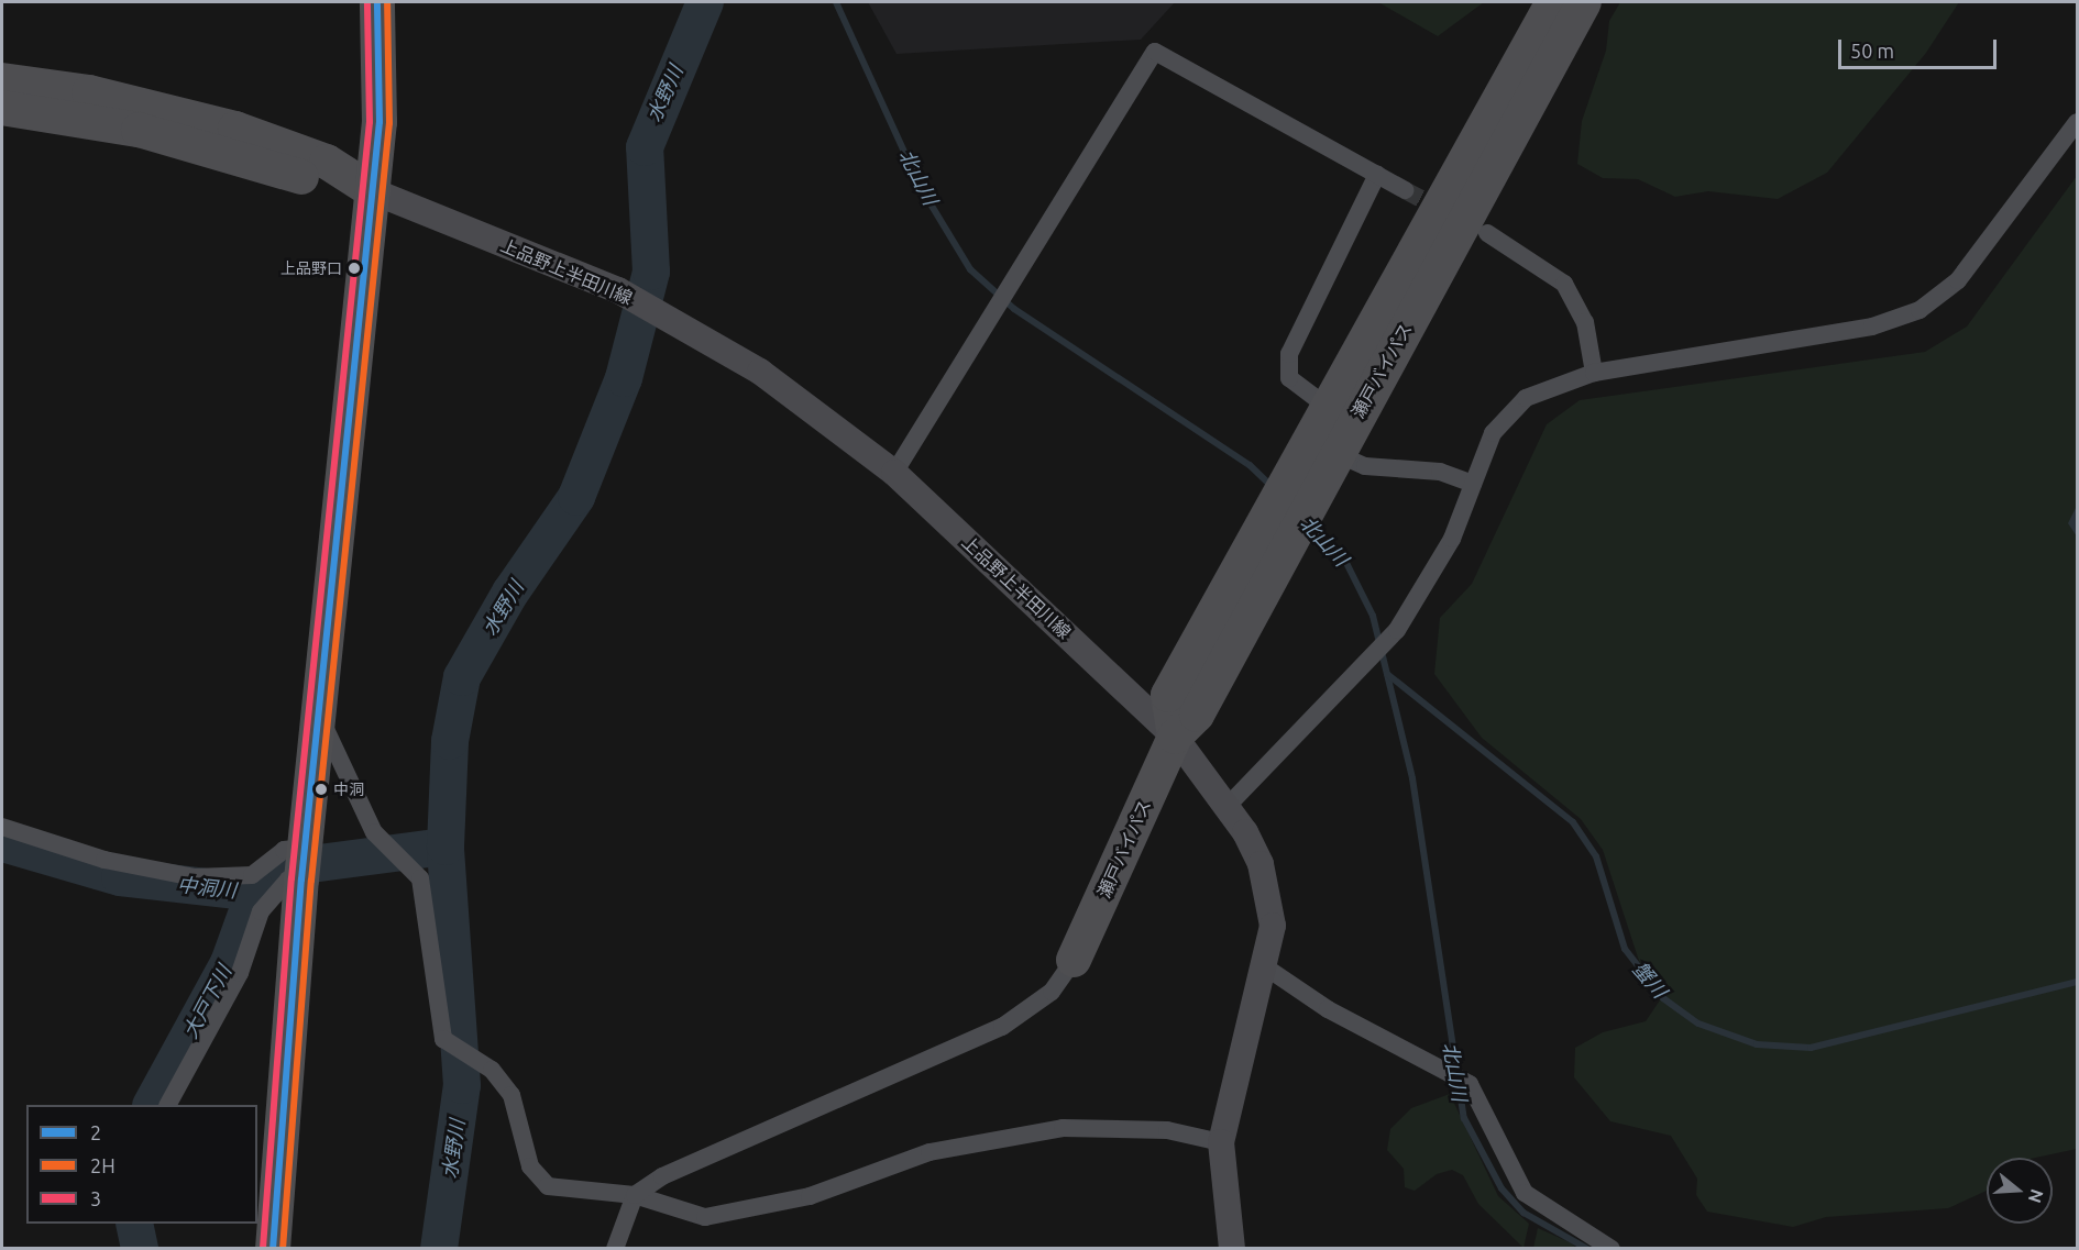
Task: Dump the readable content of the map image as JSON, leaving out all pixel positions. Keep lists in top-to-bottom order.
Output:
{
  "streets": {
    "highway": ["瀬戸バイパス"],
    "street": ["上品野上半田川線"]
  },
  "crossings": [
    ["上品野上半田川線", "瀬戸バイパス"]
  ],
  "water": [
    "水野川",
    "北山川",
    "中洞川",
    "蟹川",
    "大戸下川"
  ],
  "places": ["上品野口", "中洞"],
  "lines": ["transit line 2", "transit line 2H", "transit line 3"],
  "legend": ["2", "2H", "3"],
  "scale_bar": "50 m",
  "north": "right"
}
